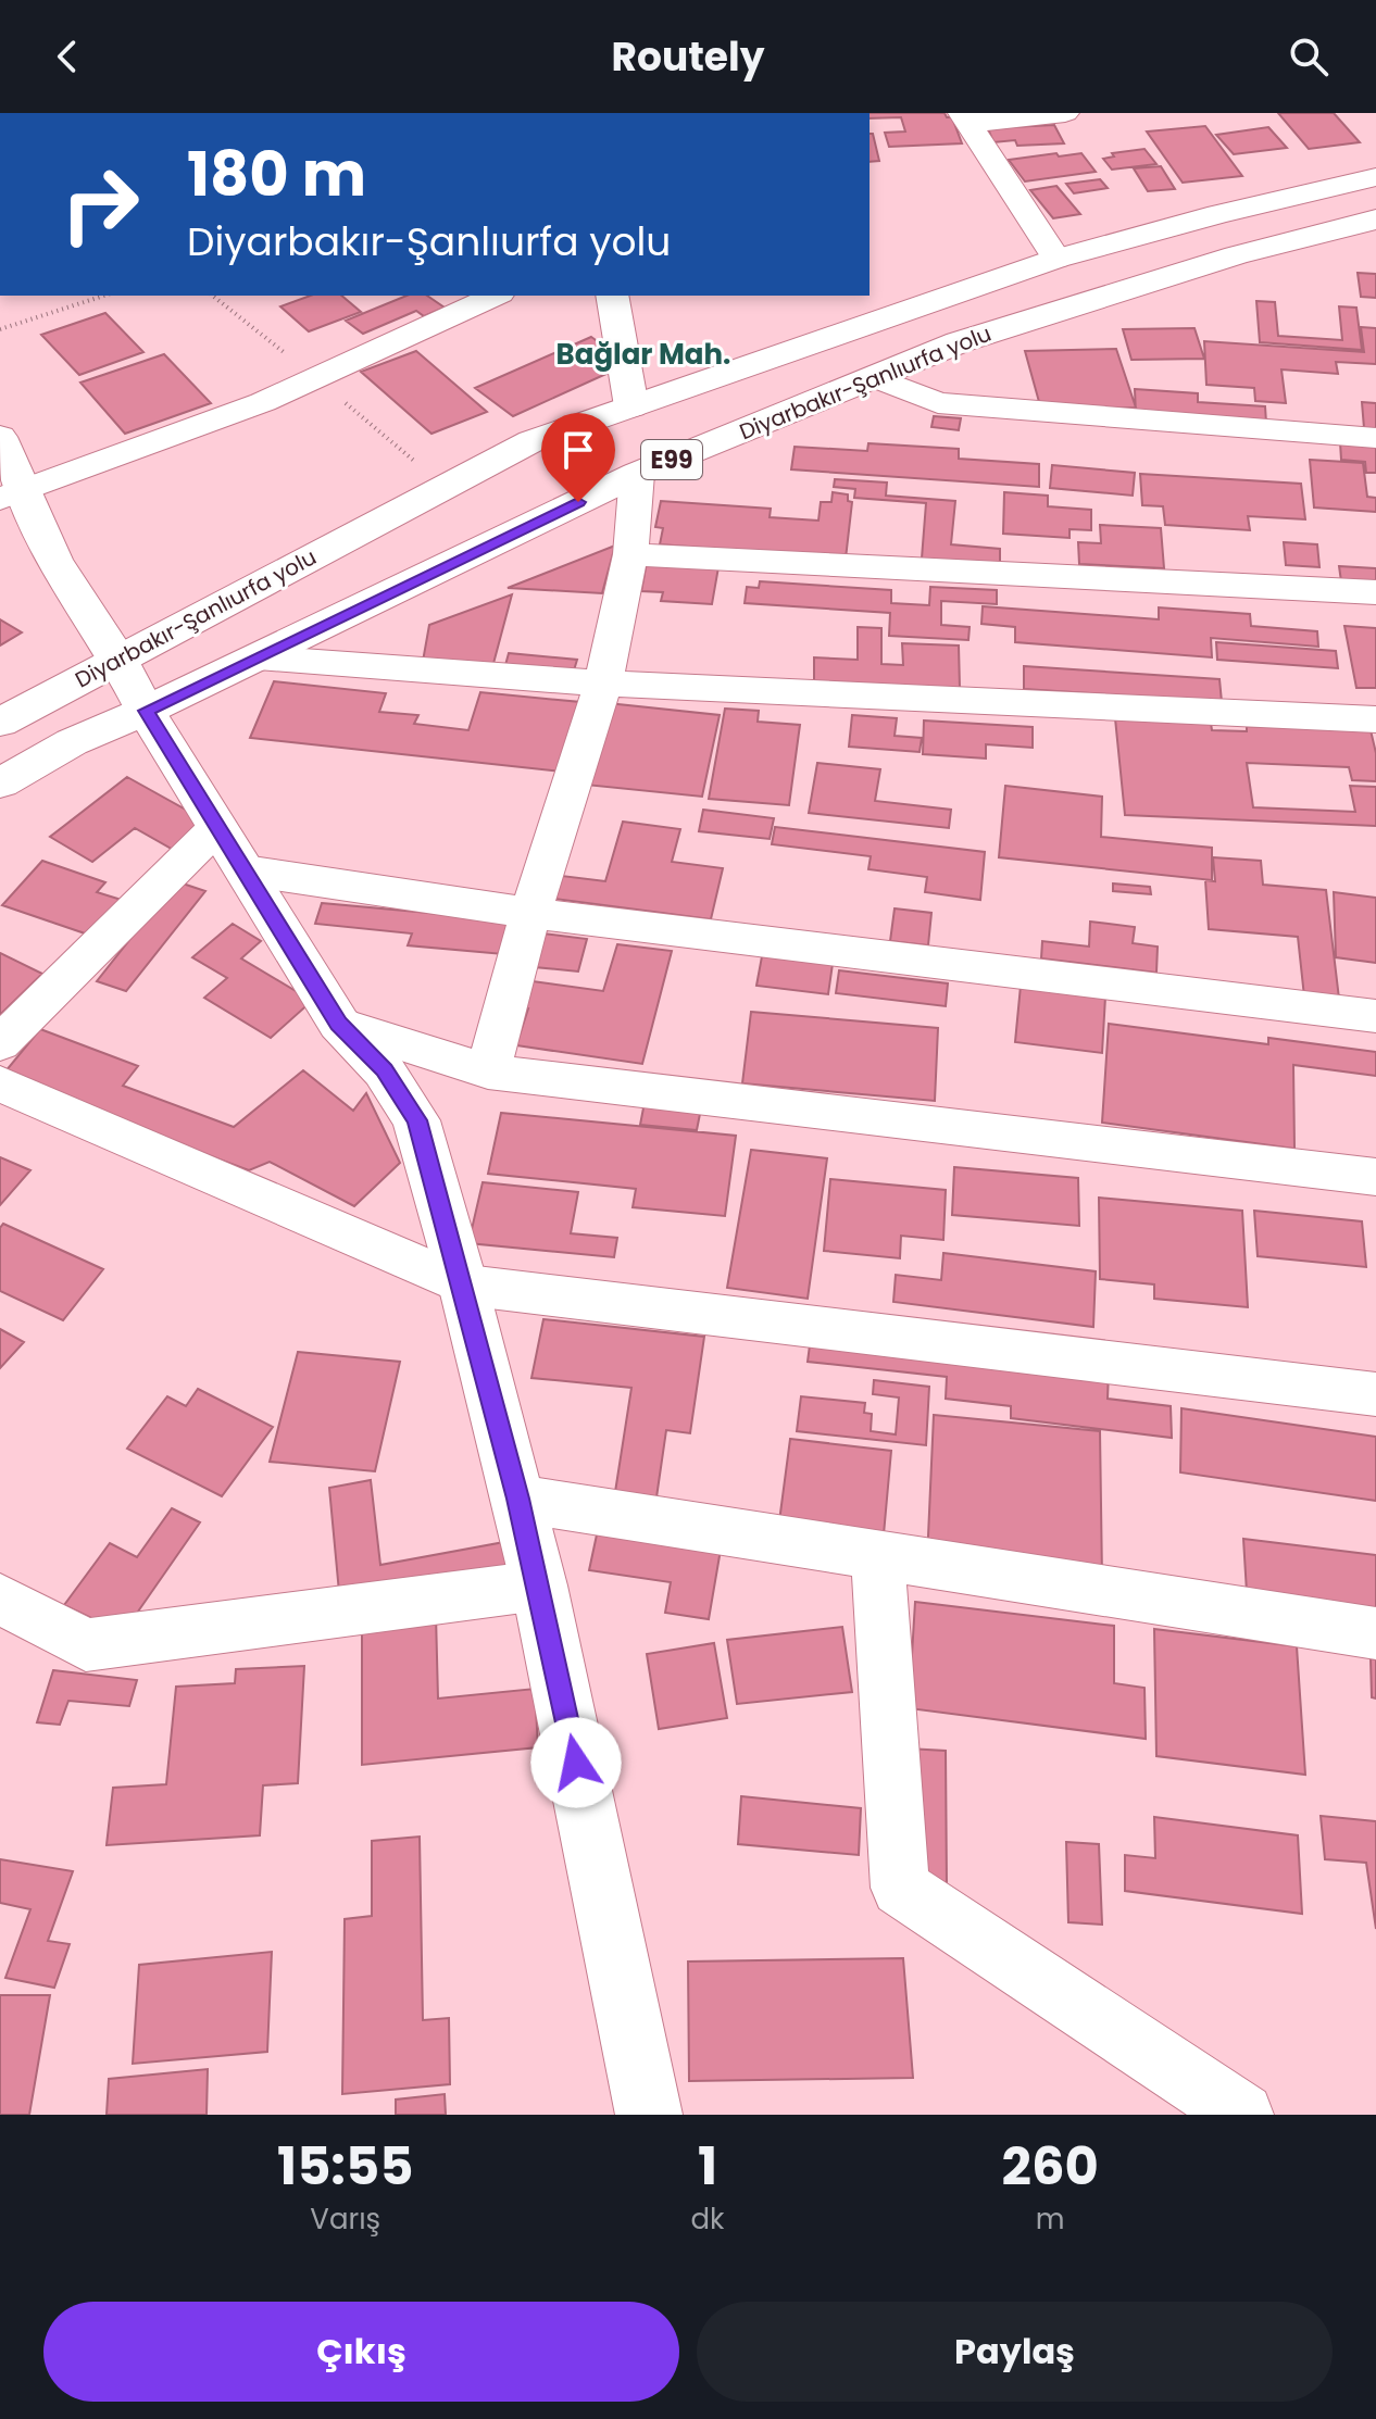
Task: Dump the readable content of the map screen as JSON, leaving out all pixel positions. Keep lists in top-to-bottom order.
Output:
{
  "streets": {
    "main road": ["Diyarbakır-Şanlıurfa yolu", "E99"]
  },
  "districts": ["Bağlar Mah."],
  "page": {
    "header": "Routely",
    "turn": ["180 m", "Diyarbakır-Şanlıurfa yolu"],
    "eta": [
      "15:55",
      "Varış",
      "1",
      "dk",
      "260",
      "m"
    ],
    "buttons": ["Çıkış", "Paylaş"]
  }
}
